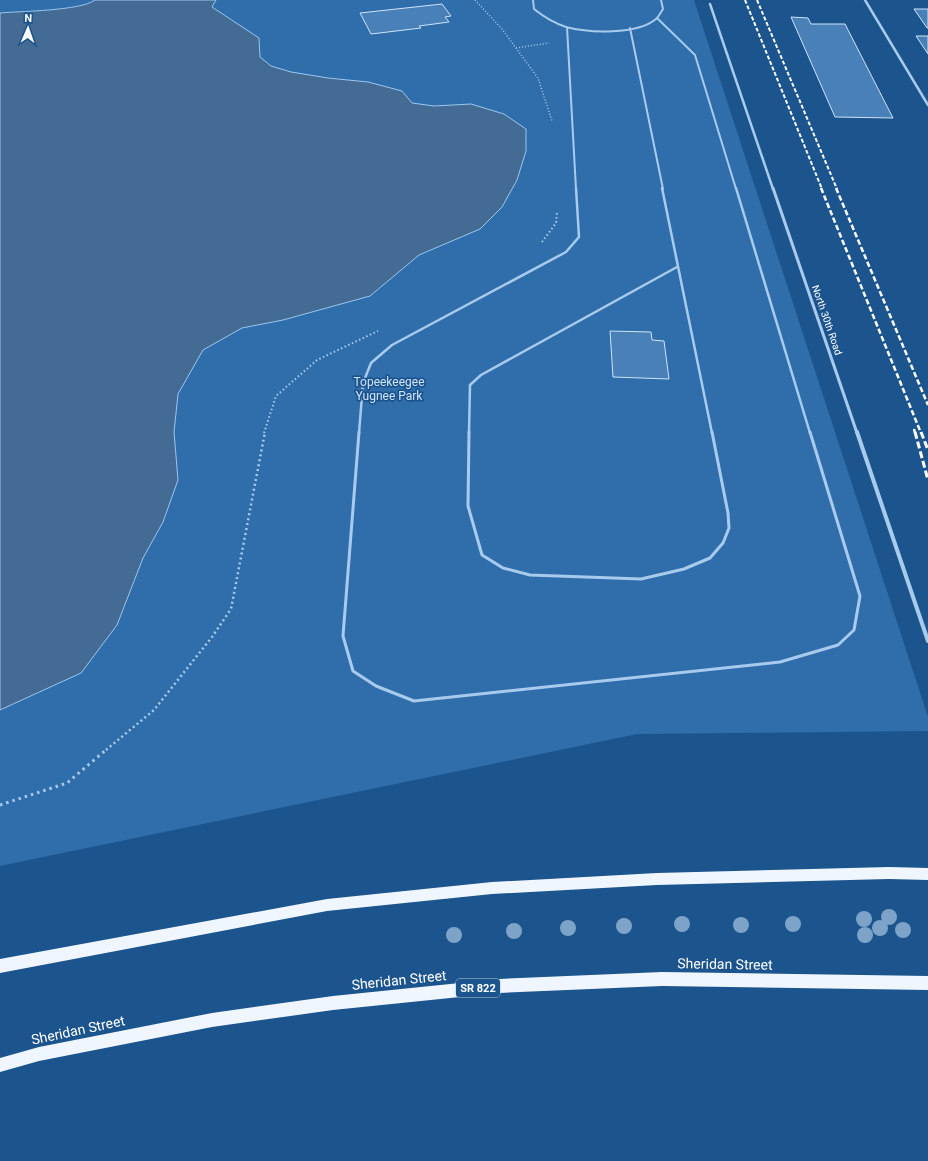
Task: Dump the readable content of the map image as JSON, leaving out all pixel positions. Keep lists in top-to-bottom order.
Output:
{
  "streets": {
    "main road": ["Sheridan Street", "SR 822"],
    "street": ["North 30th Road"]
  },
  "parks": ["Topeekeegee Yugnee Park"],
  "north": "top"
}
